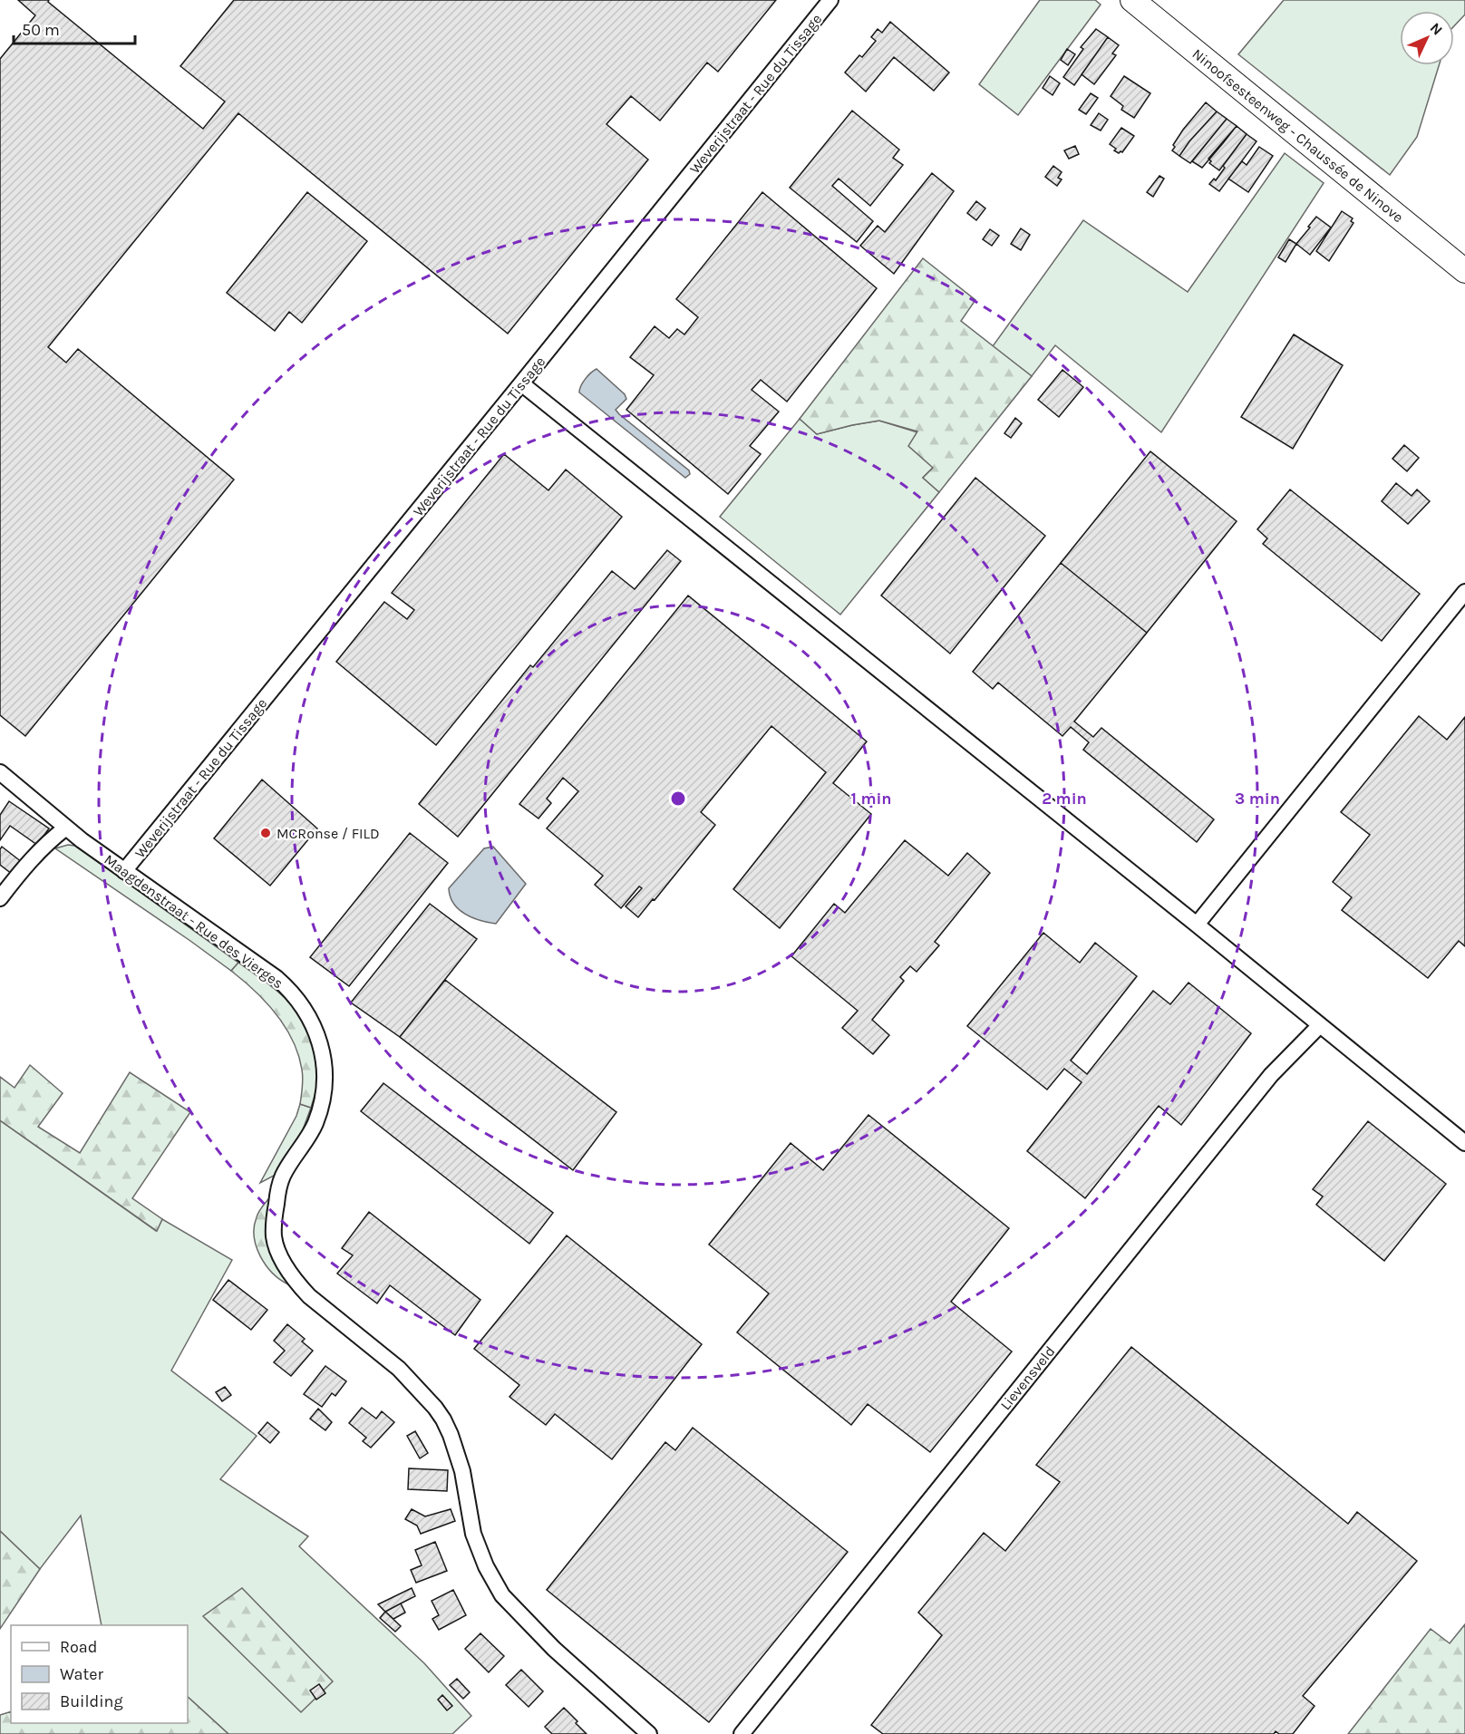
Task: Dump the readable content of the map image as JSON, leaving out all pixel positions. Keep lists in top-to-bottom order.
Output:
{
  "streets": {
    "main road": ["Ninoofsesteenweg - Chaussée de Ninove"],
    "street": ["Weverijstraat - Rue du Tissage", "Maagdenstraat - Rue des Vierges", "Lievensveld"]
  },
  "crossings": [
    ["Weverijstraat - Rue du Tissage", "Maagdenstraat - Rue des Vierges"]
  ],
  "places": ["MCRonse / FILD"],
  "legend": ["Road", "Water", "Building"],
  "scale_bar": "50 m",
  "north": "top right",
  "rings": ["1 min", "2 min", "3 min"]
}
